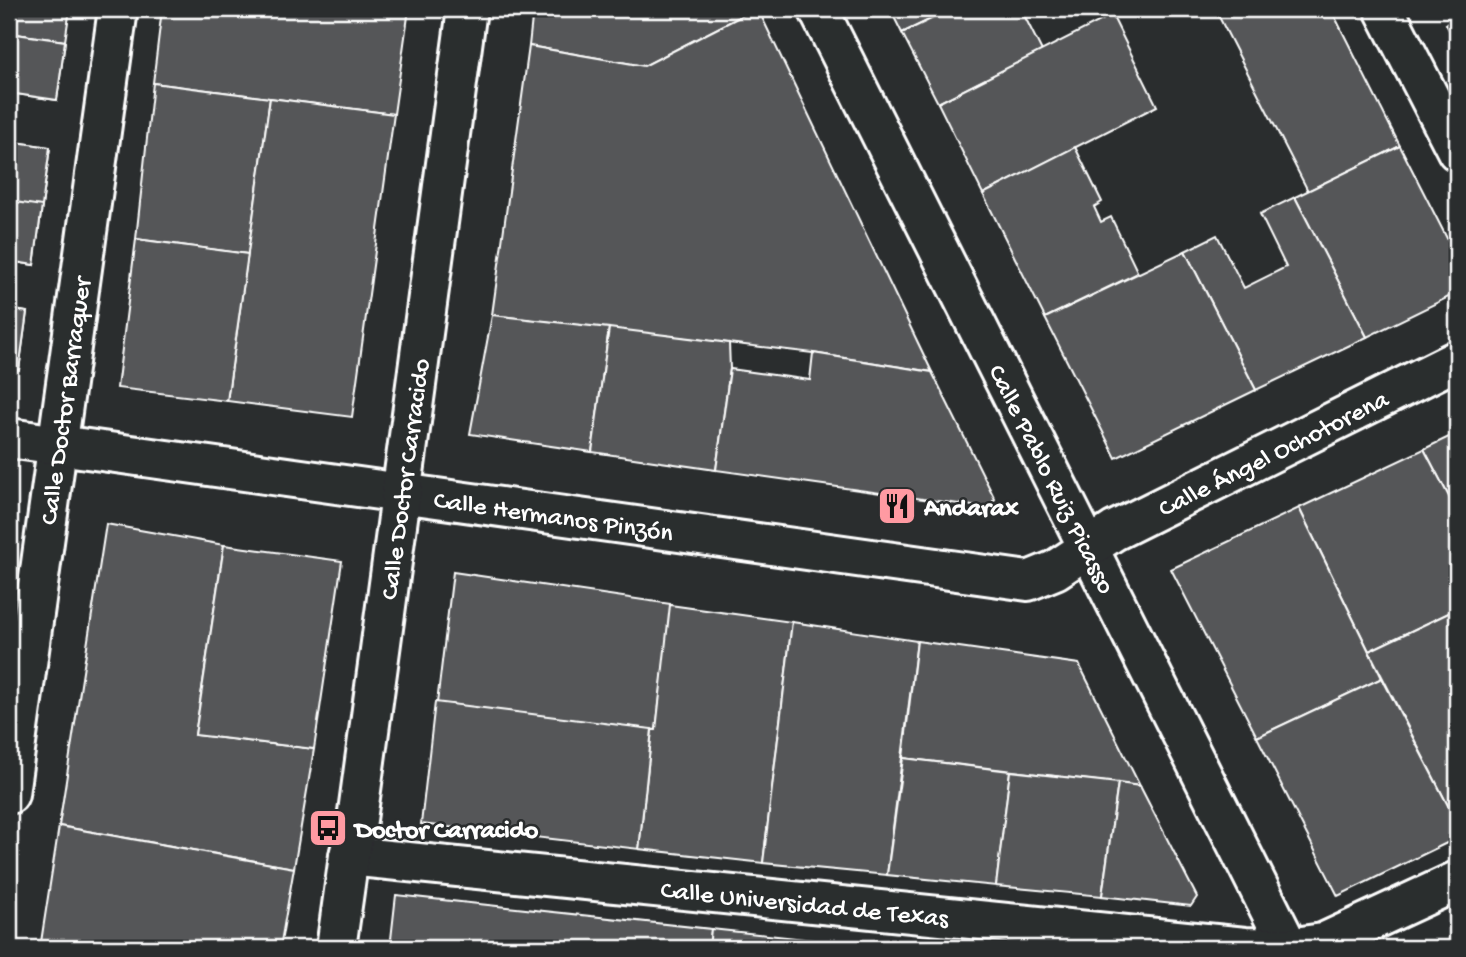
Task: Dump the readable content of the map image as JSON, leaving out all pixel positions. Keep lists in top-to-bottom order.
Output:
{
  "streets": {
    "street": [
      "Calle Doctor Barraquer",
      "Calle Ángel Ochotorena",
      "Calle Doctor Carracido",
      "Calle Pablo Ruiz Picasso",
      "Calle Hermanos Pinzón",
      "Calle Universidad de Texas"
    ]
  },
  "crossings": [
    ["Calle Doctor Barraquer", "Calle Hermanos Pinzón"],
    ["Calle Ángel Ochotorena", "Calle Pablo Ruiz Picasso"],
    ["Calle Ángel Ochotorena", "Calle Hermanos Pinzón"],
    ["Calle Doctor Carracido", "Calle Hermanos Pinzón"],
    ["Calle Doctor Carracido", "Calle Universidad de Texas"],
    ["Calle Pablo Ruiz Picasso", "Calle Hermanos Pinzón"],
    ["Calle Pablo Ruiz Picasso", "Calle Universidad de Texas"]
  ],
  "places": {
    "restaurant": ["Andarax"],
    "bus stop": ["Doctor Carracido"]
  }
}
